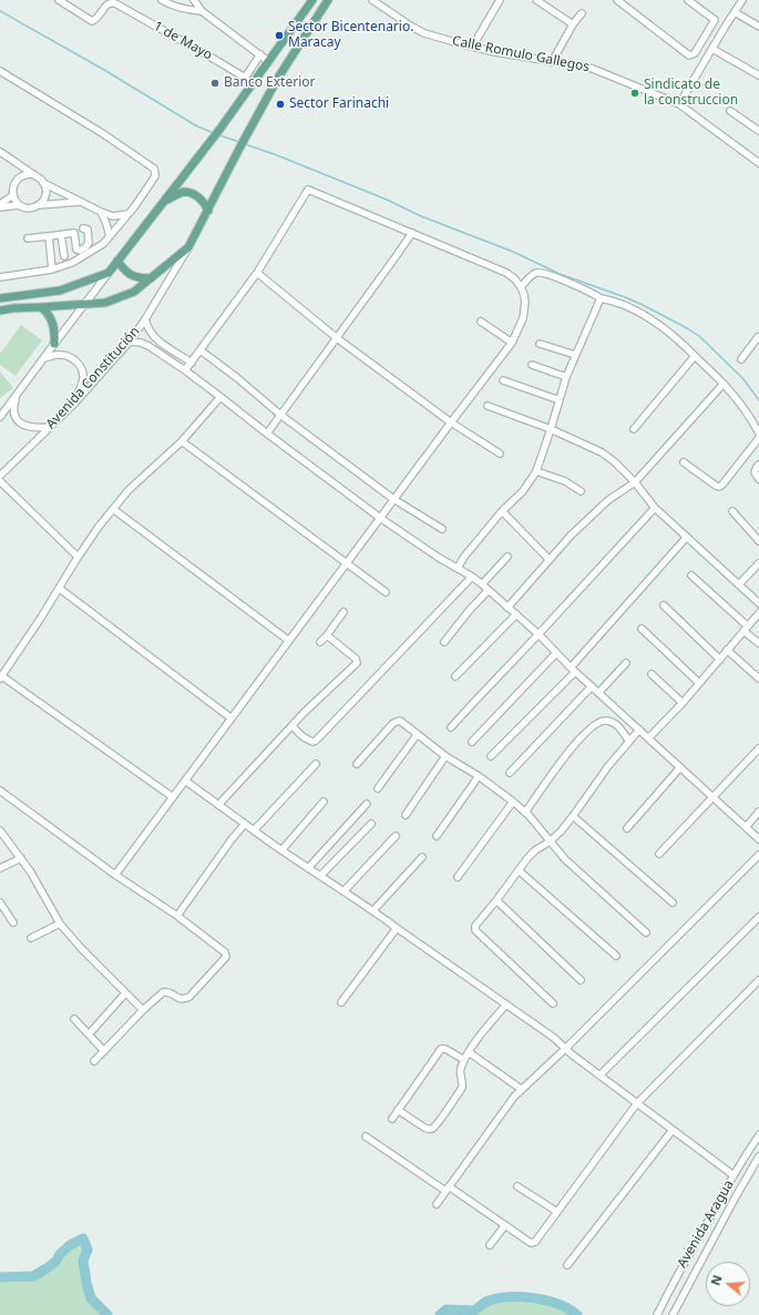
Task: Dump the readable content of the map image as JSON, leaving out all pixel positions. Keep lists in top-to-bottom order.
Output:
{
  "streets": {
    "street": [
      "1 de Mayo",
      "Calle Romulo Gallegos",
      "Avenida Constitución",
      "Avenida Aragua"
    ]
  },
  "places": [
    "Sector Bicentenario. Maracay",
    "Banco Exterior",
    "Sindicato de la construccion",
    "Sector Farinachi"
  ],
  "north": "left"
}
